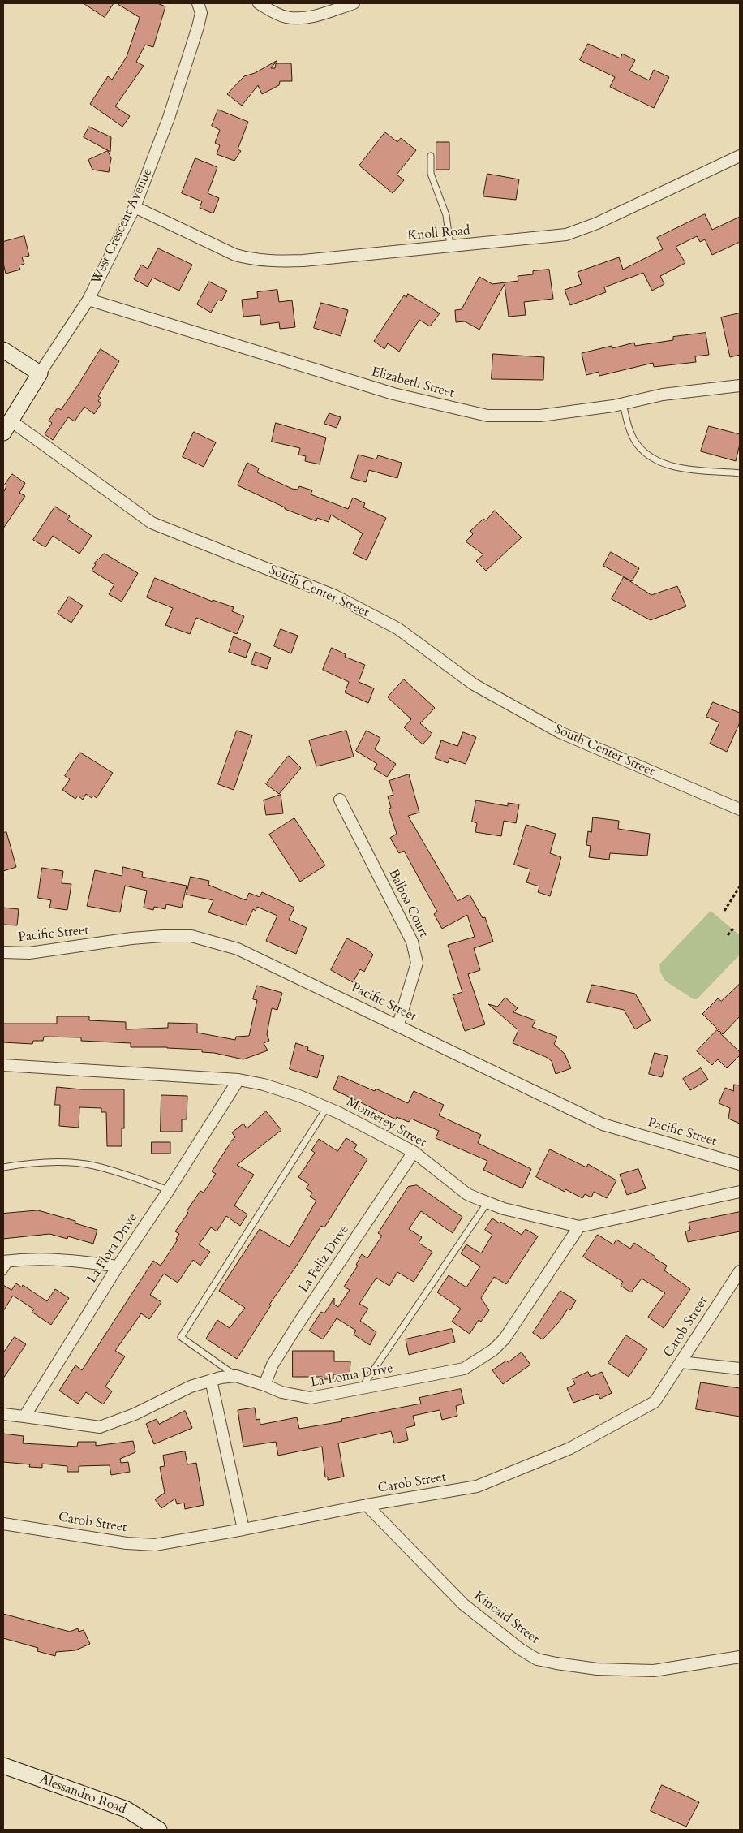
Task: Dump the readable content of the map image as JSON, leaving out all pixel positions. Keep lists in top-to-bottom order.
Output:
{
  "streets": {
    "street": [
      "West Crescent Avenue",
      "Knoll Road",
      "Elizabeth Street",
      "South Center Street",
      "Balboa Court",
      "Pacific Street",
      "Monterey Street",
      "La Flora Drive",
      "La Feliz Drive",
      "Carob Street",
      "La Loma Drive",
      "Kincaid Street",
      "Alessandro Road"
    ]
  },
  "crossings": [
    ["West Crescent Avenue", "Knoll Road"],
    ["West Crescent Avenue", "Elizabeth Street"],
    ["West Crescent Avenue", "South Center Street"],
    ["Balboa Court", "Pacific Street"],
    ["Monterey Street", "La Flora Drive"],
    ["Monterey Street", "La Feliz Drive"],
    ["Monterey Street", "La Loma Drive"],
    ["La Flora Drive", "La Loma Drive"],
    ["La Feliz Drive", "La Loma Drive"],
    ["Carob Street", "Kincaid Street"]
  ]
}
